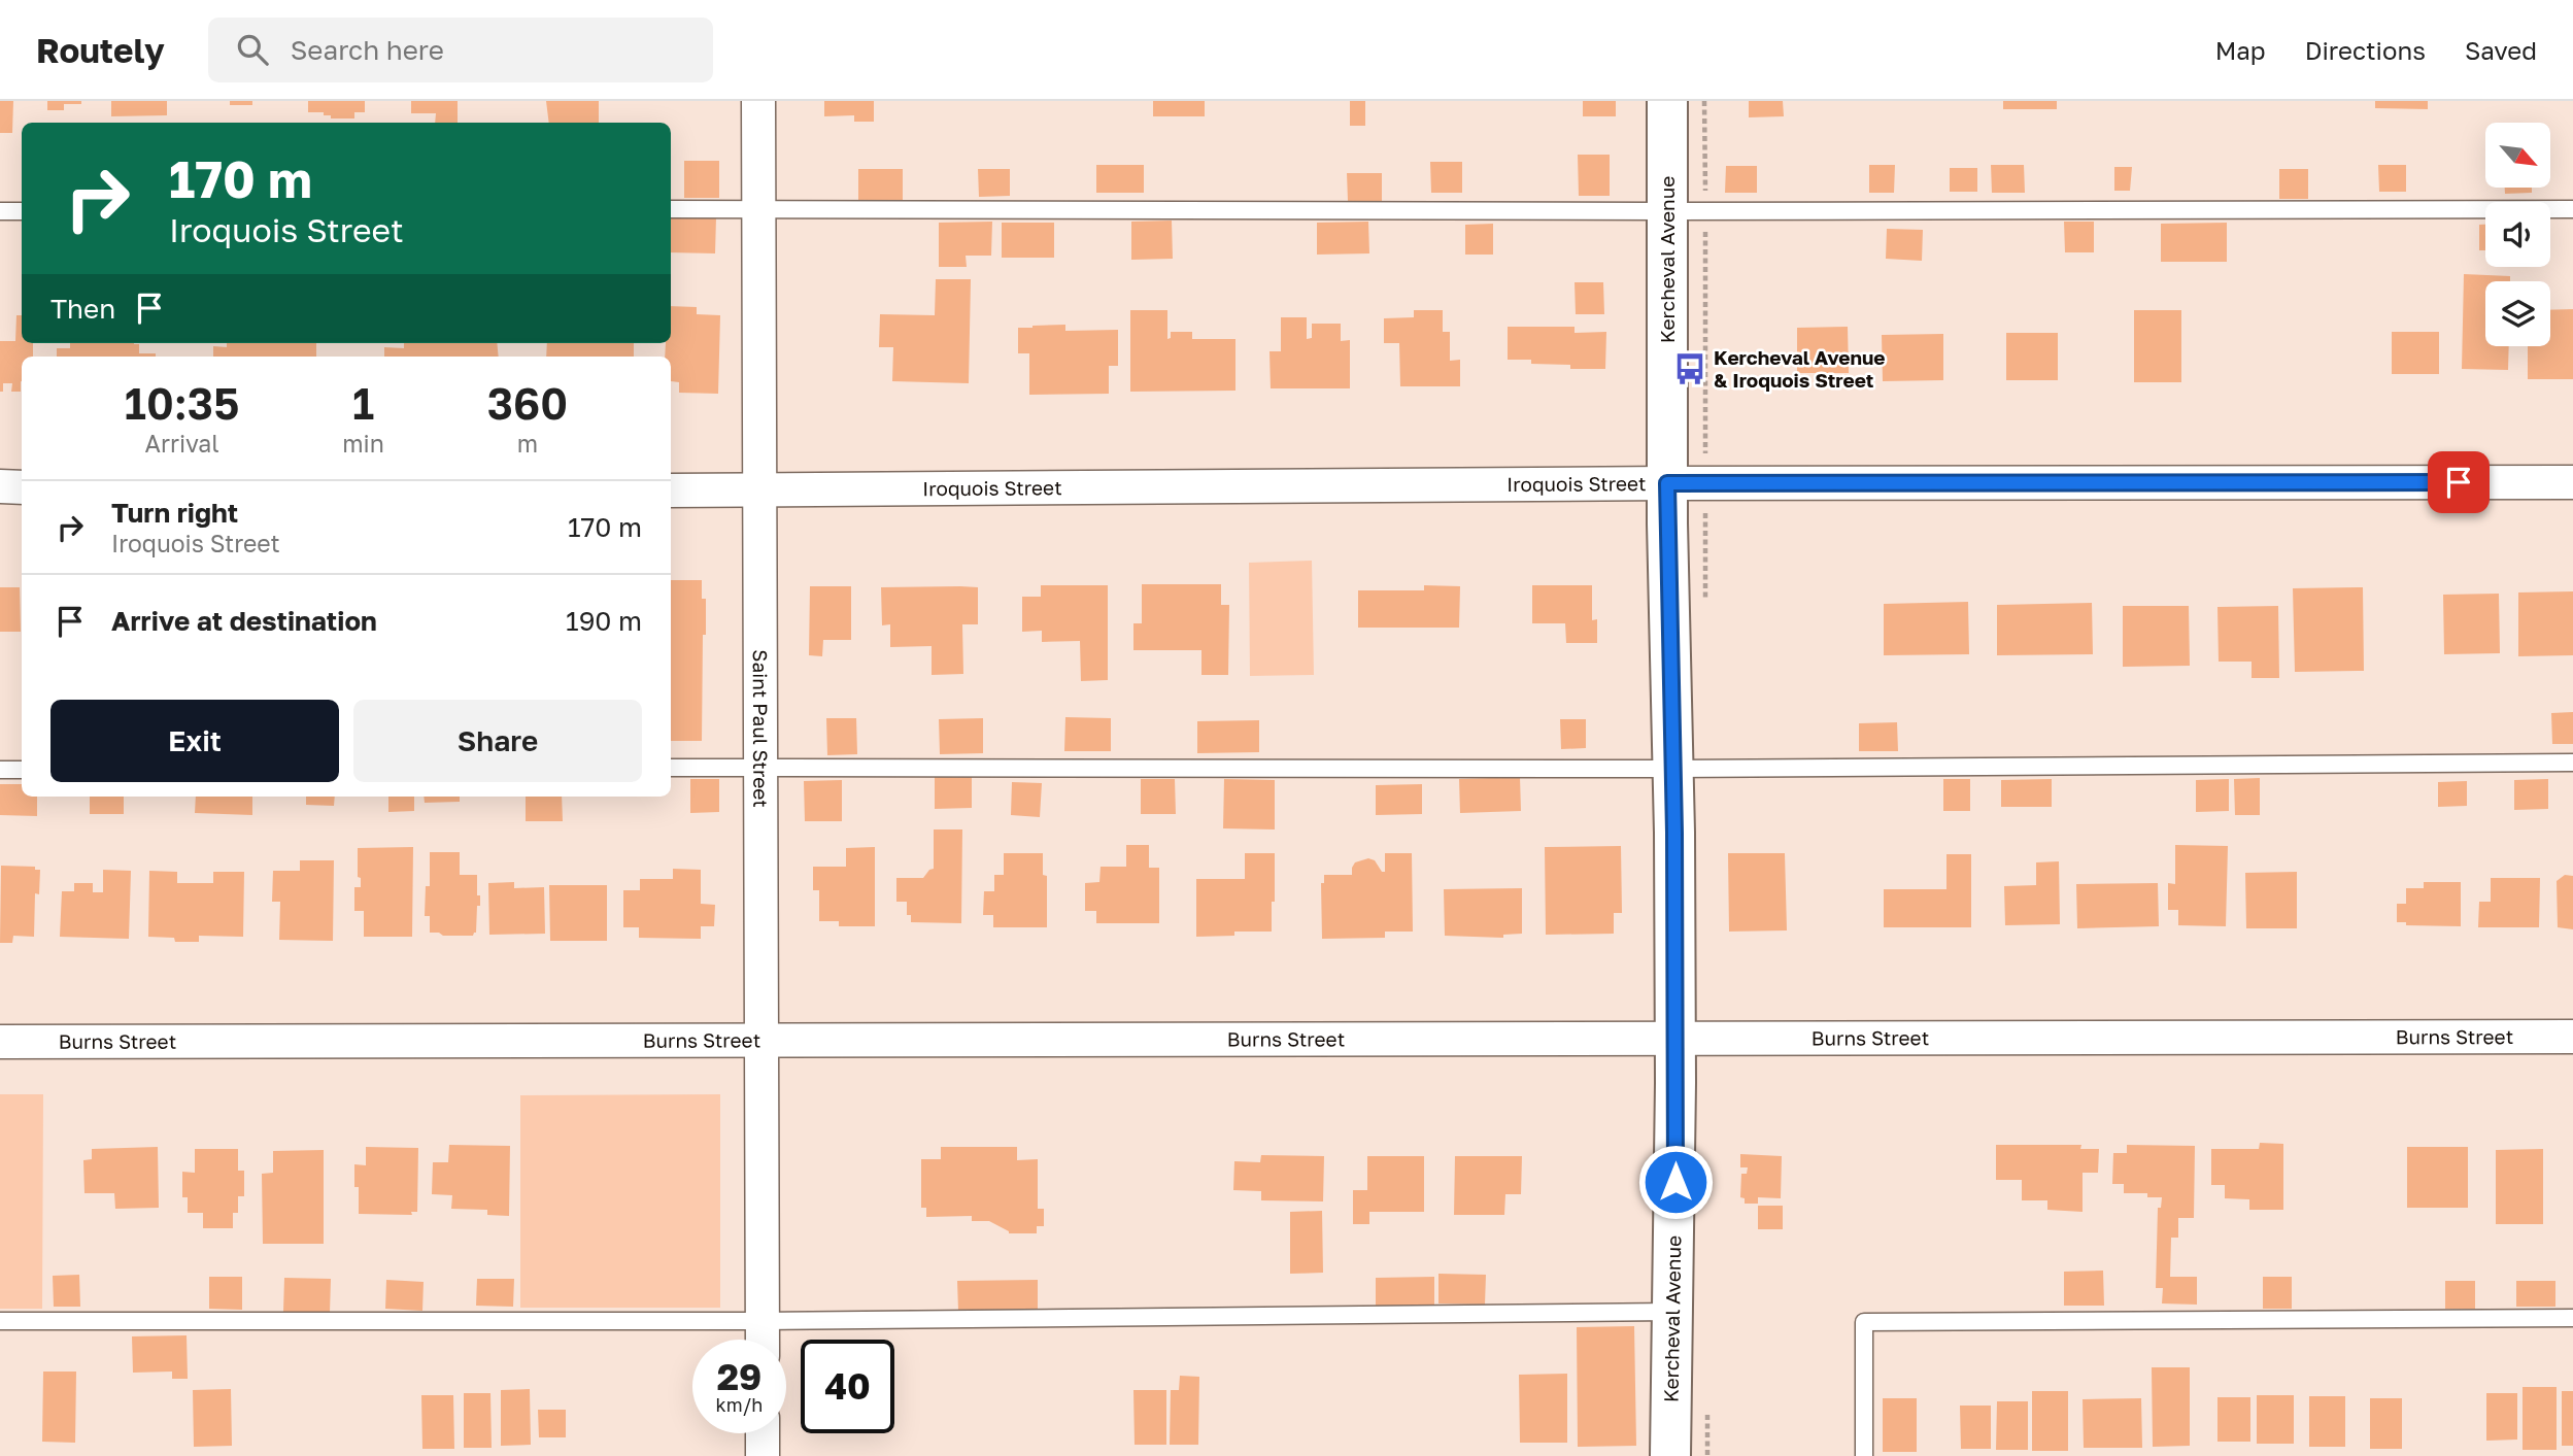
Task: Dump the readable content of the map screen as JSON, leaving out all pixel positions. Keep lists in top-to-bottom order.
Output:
{
  "streets": {
    "street": [
      "Kercheval Avenue",
      "Iroquois Street",
      "Saint Paul Street",
      "Burns Street"
    ]
  },
  "crossings": [
    ["Kercheval Avenue", "Iroquois Street"],
    ["Kercheval Avenue", "Burns Street"],
    ["Iroquois Street", "Saint Paul Street"],
    ["Saint Paul Street", "Burns Street"]
  ],
  "places": {
    "bus stop": ["Kercheval Avenue & Iroquois Street"]
  },
  "north": "bottom right",
  "page": {
    "header": "Routely",
    "search": "Search here",
    "nav": ["Map", "Directions", "Saved"],
    "turn": ["170 m", "Iroquois Street"],
    "then": "Then",
    "eta": [
      "10:35",
      "Arrival",
      "1",
      "min",
      "360",
      "m"
    ],
    "list": [
      {
        "name": "Turn right",
        "note": "Iroquois Street",
        "value": "170 m"
      },
      {
        "name": "Arrive at destination",
        "value": "190 m"
      }
    ],
    "buttons": ["Exit", "Share"],
    "speed": "29 km/h",
    "limit": "40"
  }
}
